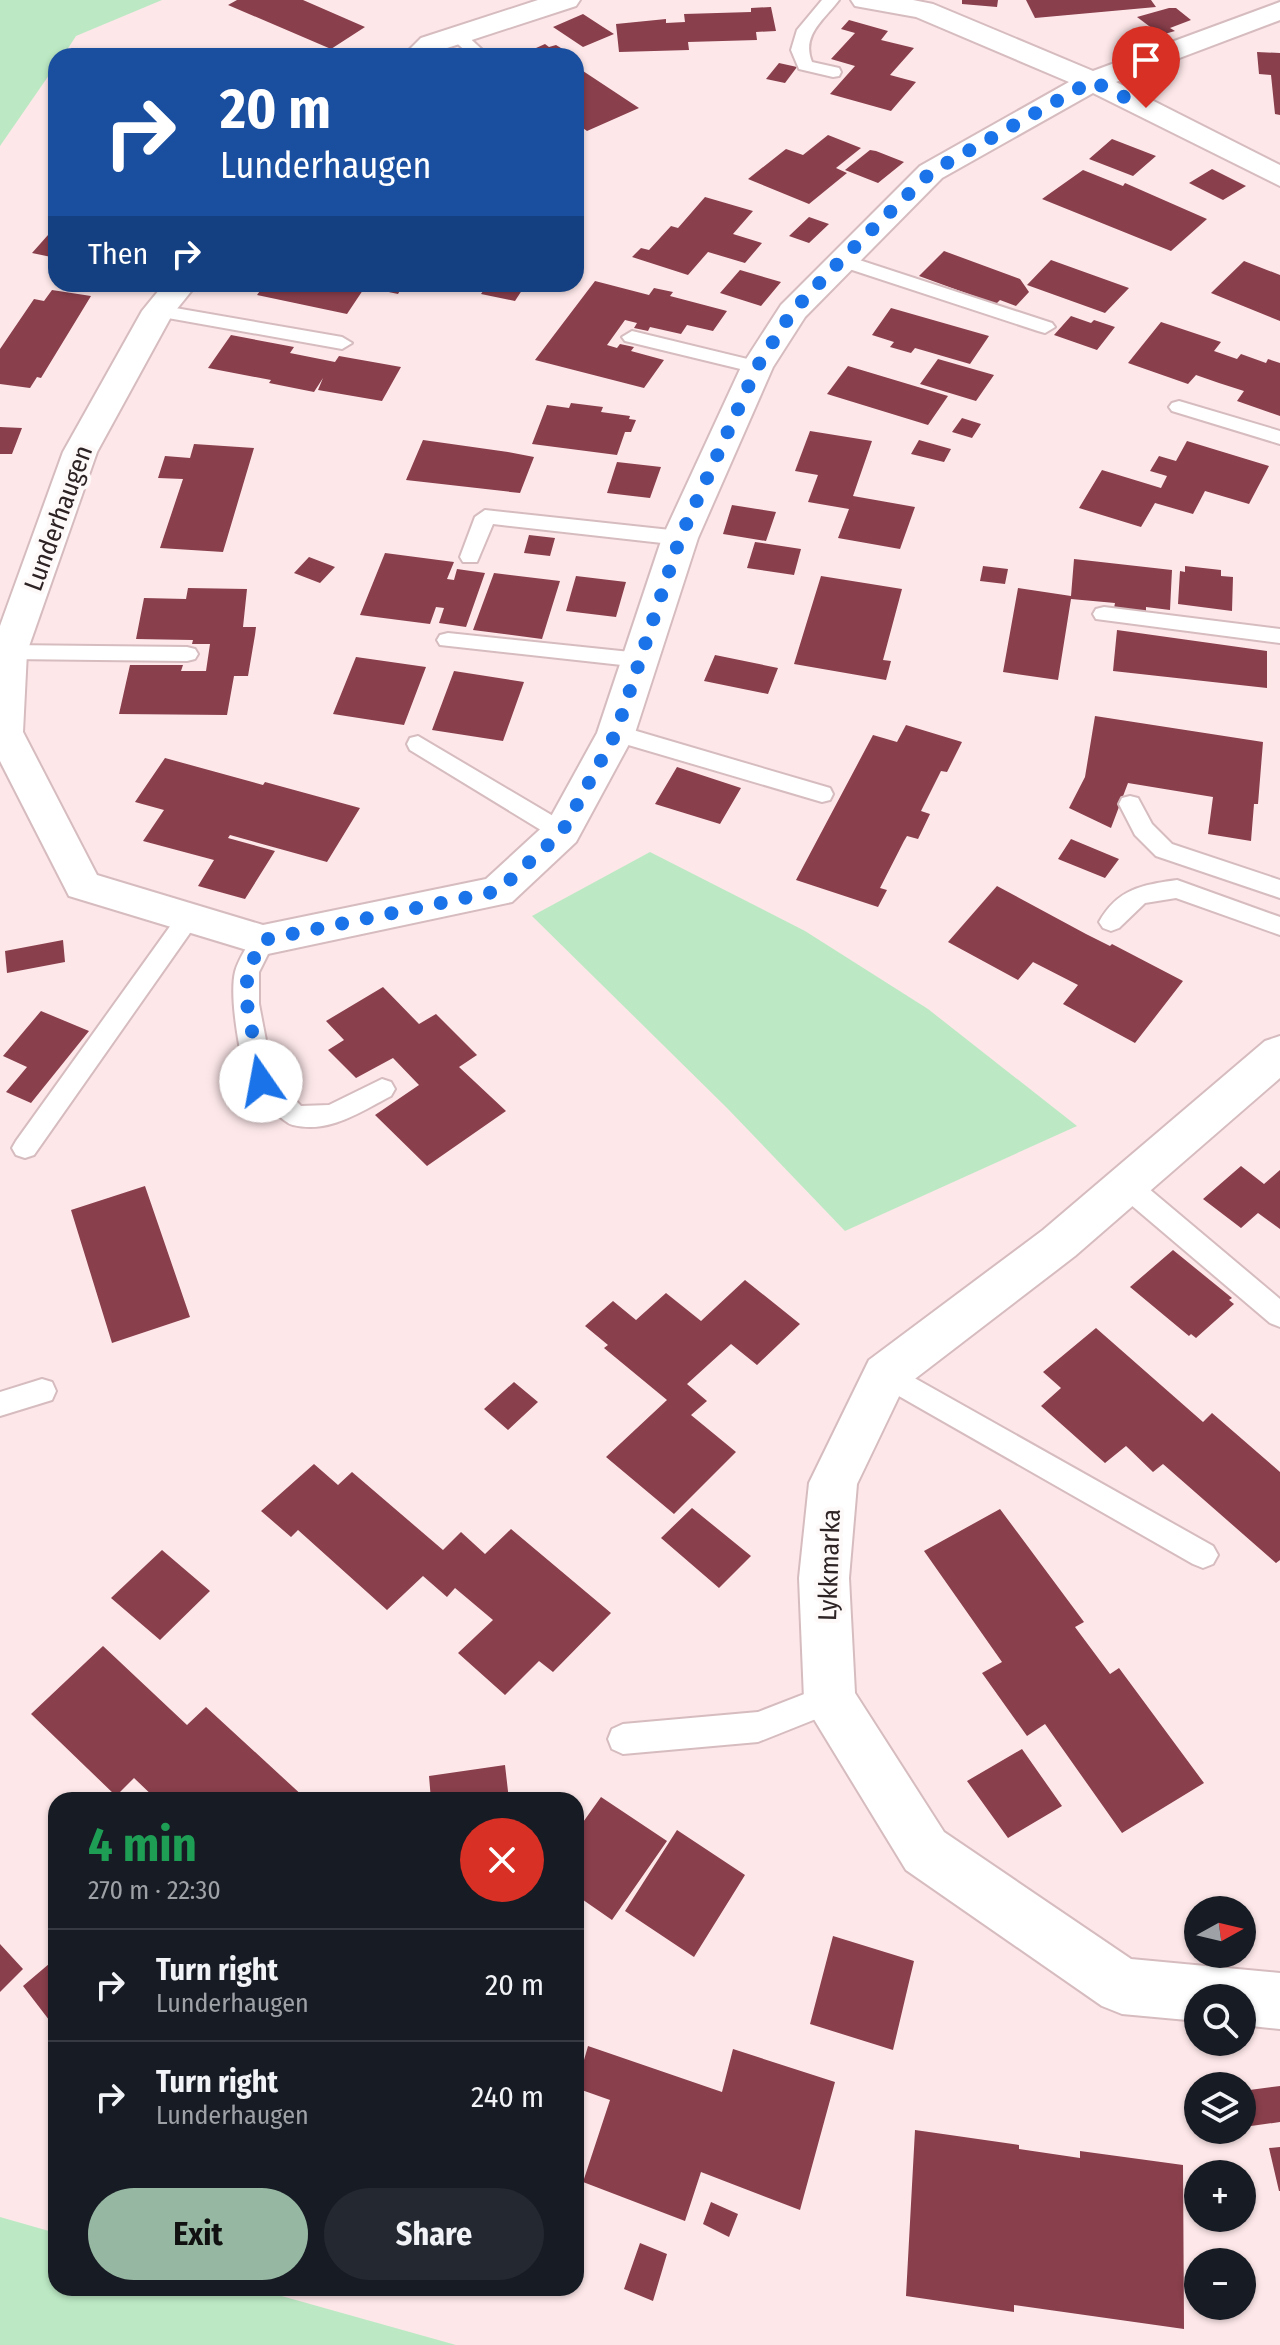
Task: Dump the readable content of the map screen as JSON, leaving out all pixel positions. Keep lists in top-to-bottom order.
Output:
{
  "streets": {
    "street": ["Lunderhaugen", "Lykkmarka"]
  },
  "north": "right",
  "page": {
    "turn": ["20 m", "Lunderhaugen"],
    "then": "Then",
    "heading": ["4 min", "270 m · 22:30"],
    "map_buttons": ["+", "−"],
    "list": [
      {
        "name": "Turn right",
        "note": "Lunderhaugen",
        "value": "20 m"
      },
      {
        "name": "Turn right",
        "note": "Lunderhaugen",
        "value": "240 m"
      }
    ],
    "buttons": ["Exit", "Share"]
  }
}
